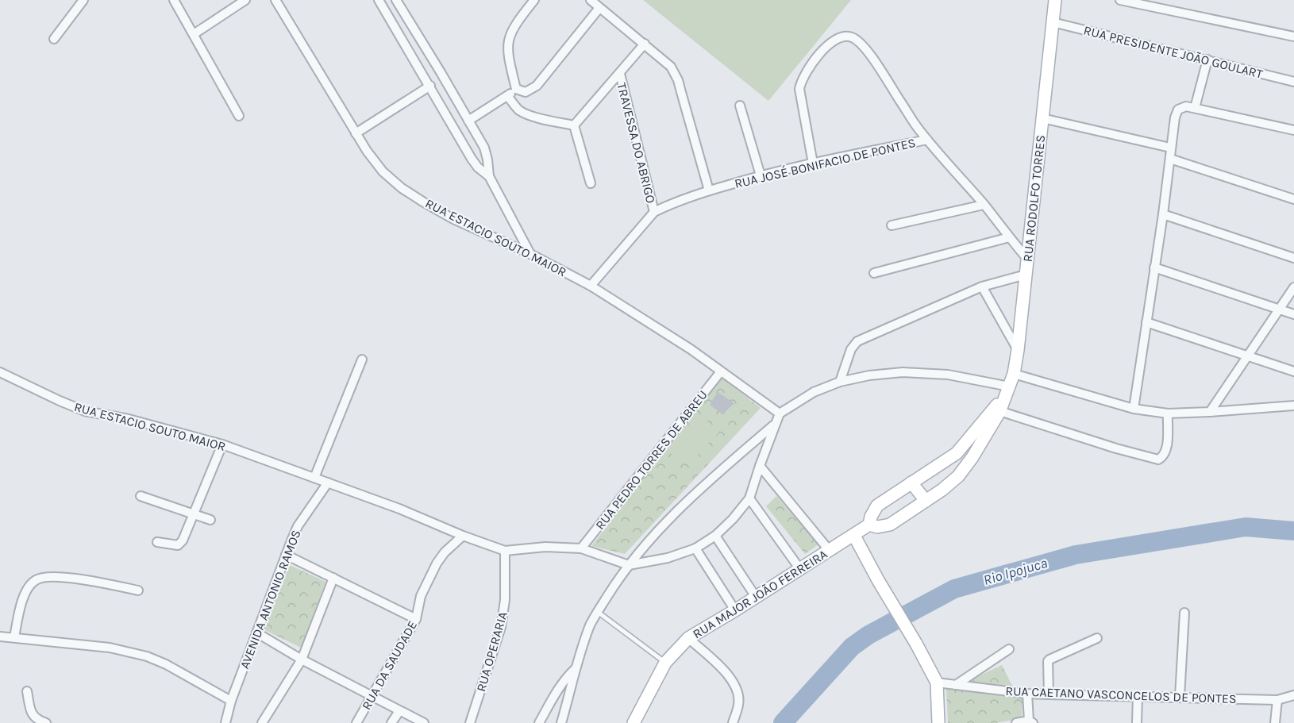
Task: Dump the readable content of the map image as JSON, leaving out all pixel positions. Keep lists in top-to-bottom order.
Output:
{
  "streets": {
    "main road": ["RUA RODOLFO TORRES", "RUA MAJOR JOÃO FERREIRA"],
    "street": [
      "RUA PRESIDENTE JOÃO GOULART",
      "TRAVESSA DO ABRIGO",
      "RUA JOSÉ BONIFACIO DE PONTES",
      "RUA ESTACIO SOUTO MAIOR",
      "RUA PEDRO TORRES DE ABREU",
      "AVENIDA ANTONIO RAMOS",
      "RUA OPERARIA",
      "RUA DA SAUDADE",
      "RUA CAETANO VASCONCELOS DE PONTES"
    ]
  },
  "crossings": [
    ["RUA PRESIDENTE JOÃO GOULART", "RUA RODOLFO TORRES"],
    ["TRAVESSA DO ABRIGO", "RUA JOSÉ BONIFACIO DE PONTES"],
    ["RUA JOSÉ BONIFACIO DE PONTES", "RUA ESTACIO SOUTO MAIOR"],
    ["RUA RODOLFO TORRES", "RUA MAJOR JOÃO FERREIRA"],
    ["RUA ESTACIO SOUTO MAIOR", "RUA PEDRO TORRES DE ABREU"],
    ["RUA ESTACIO SOUTO MAIOR", "AVENIDA ANTONIO RAMOS"],
    ["RUA ESTACIO SOUTO MAIOR", "RUA OPERARIA"],
    ["RUA ESTACIO SOUTO MAIOR", "RUA DA SAUDADE"]
  ],
  "water": ["Rio Ipojuca"]
}
